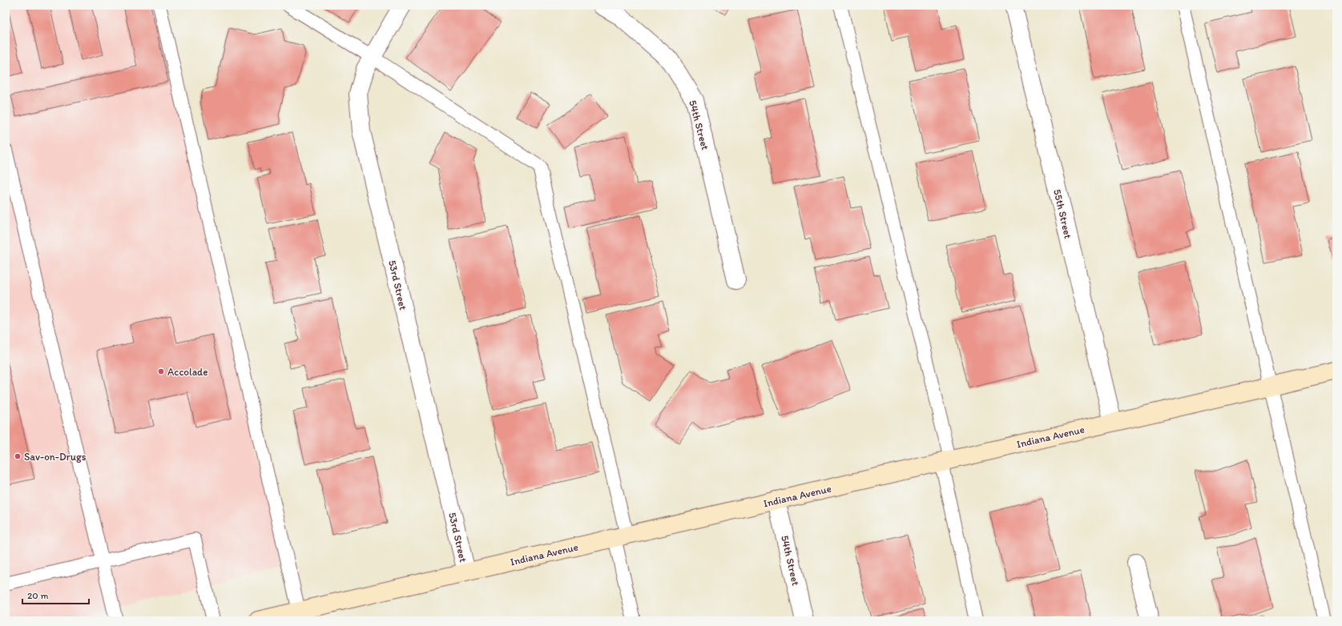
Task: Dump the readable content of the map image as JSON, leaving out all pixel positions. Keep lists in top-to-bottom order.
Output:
{
  "streets": {
    "main road": ["Indiana Avenue"],
    "street": ["54th Street", "55th Street", "53rd Street"]
  },
  "crossings": [
    ["54th Street", "Indiana Avenue"],
    ["55th Street", "Indiana Avenue"],
    ["53rd Street", "Indiana Avenue"]
  ],
  "places": ["Accolade", "Sav-on-Drugs"],
  "scale_bar": "20 m"
}
